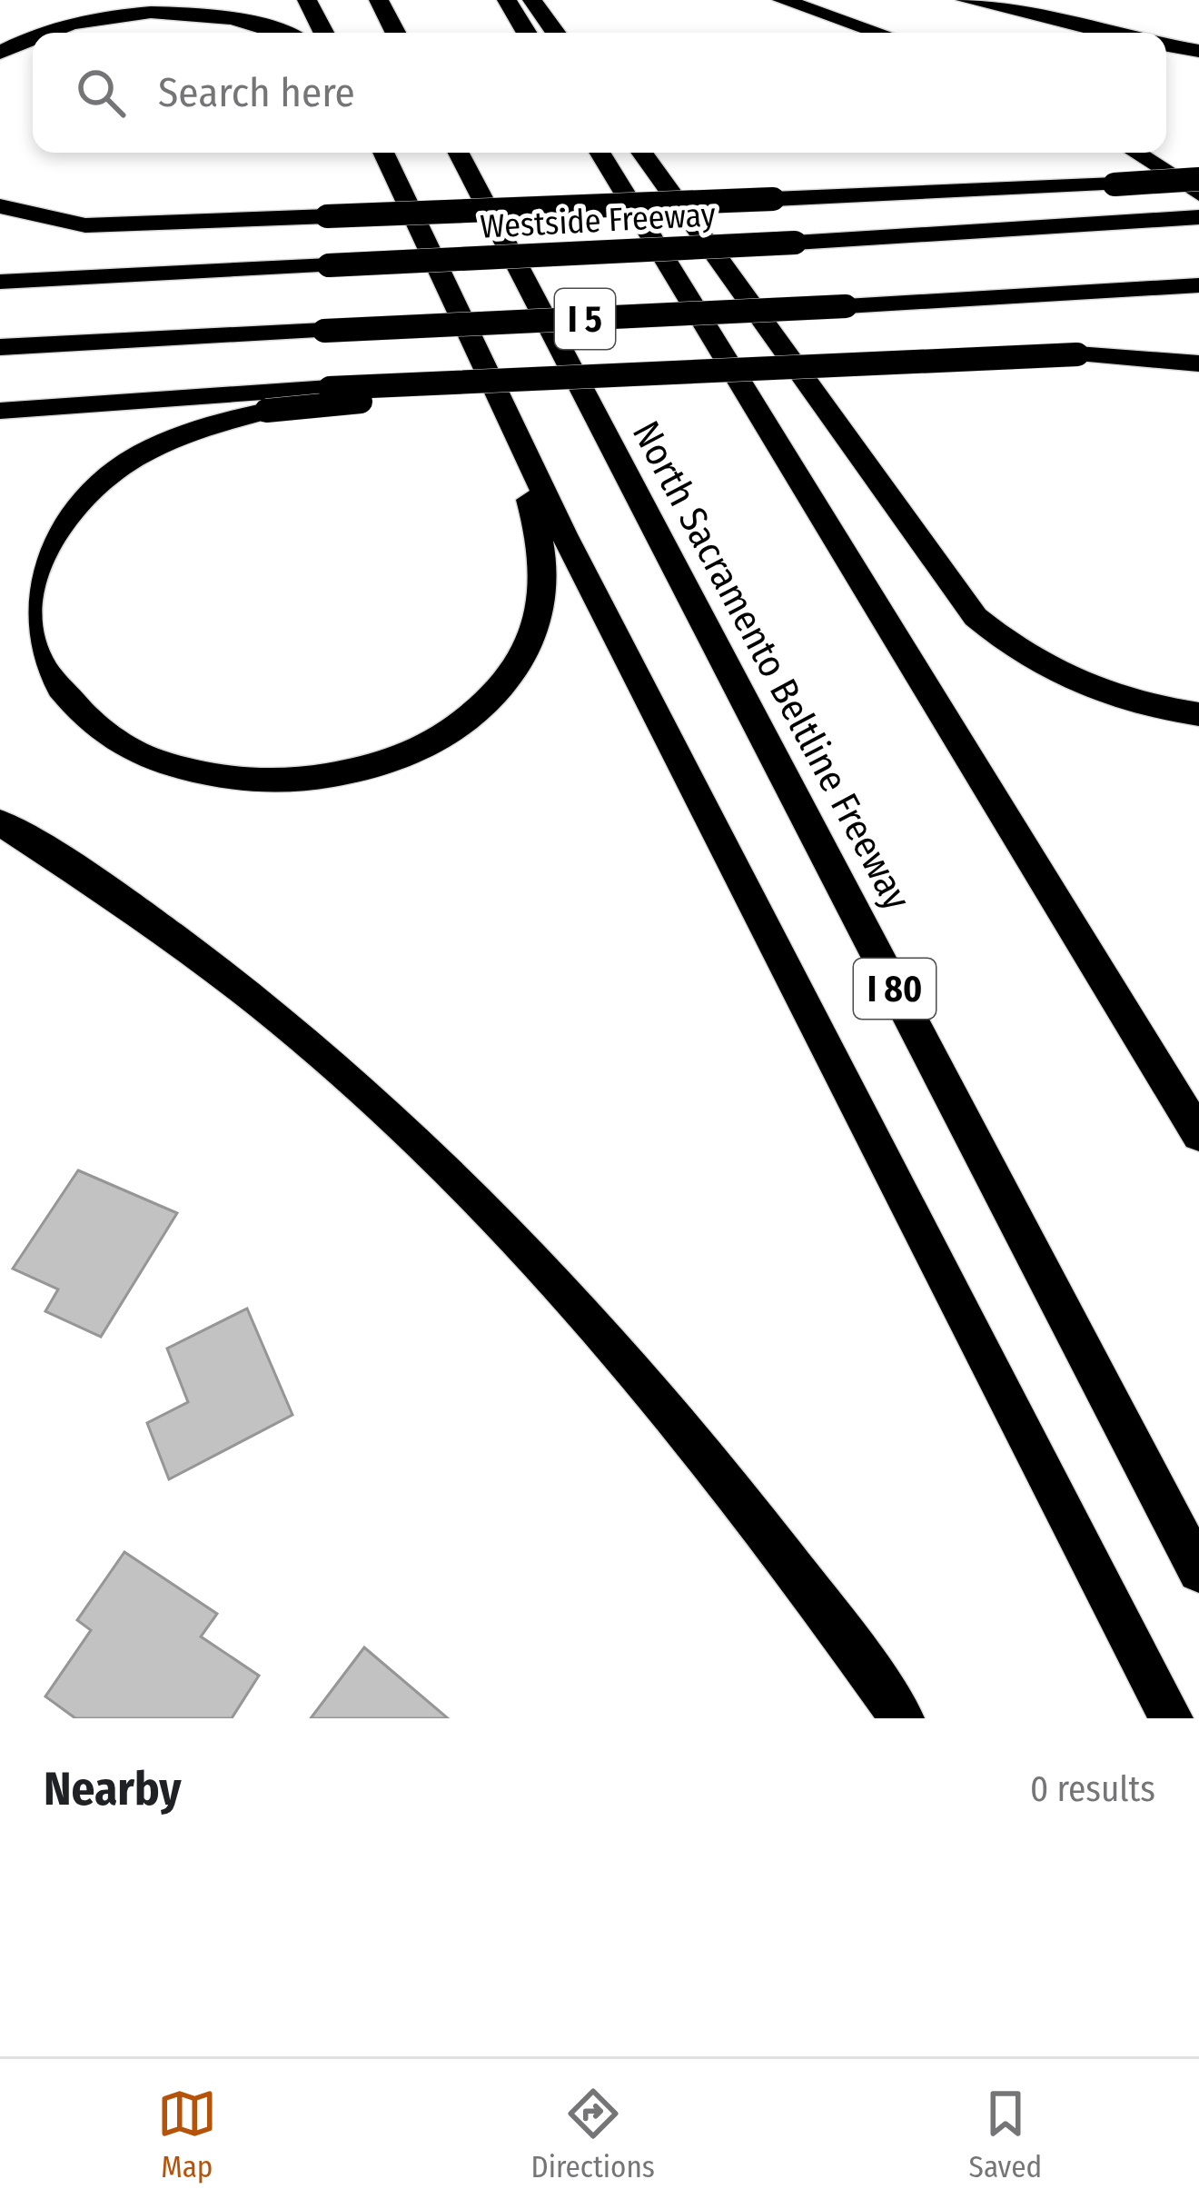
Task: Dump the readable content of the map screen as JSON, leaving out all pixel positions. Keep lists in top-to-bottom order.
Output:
{
  "streets": {
    "highway": [
      "Westside Freeway",
      "I 5",
      "North Sacramento Beltline Freeway",
      "I 80"
    ]
  },
  "page": {
    "search": "Search here",
    "heading": ["Nearby", "0 results"],
    "nav": ["Map", "Directions", "Saved"]
  }
}
